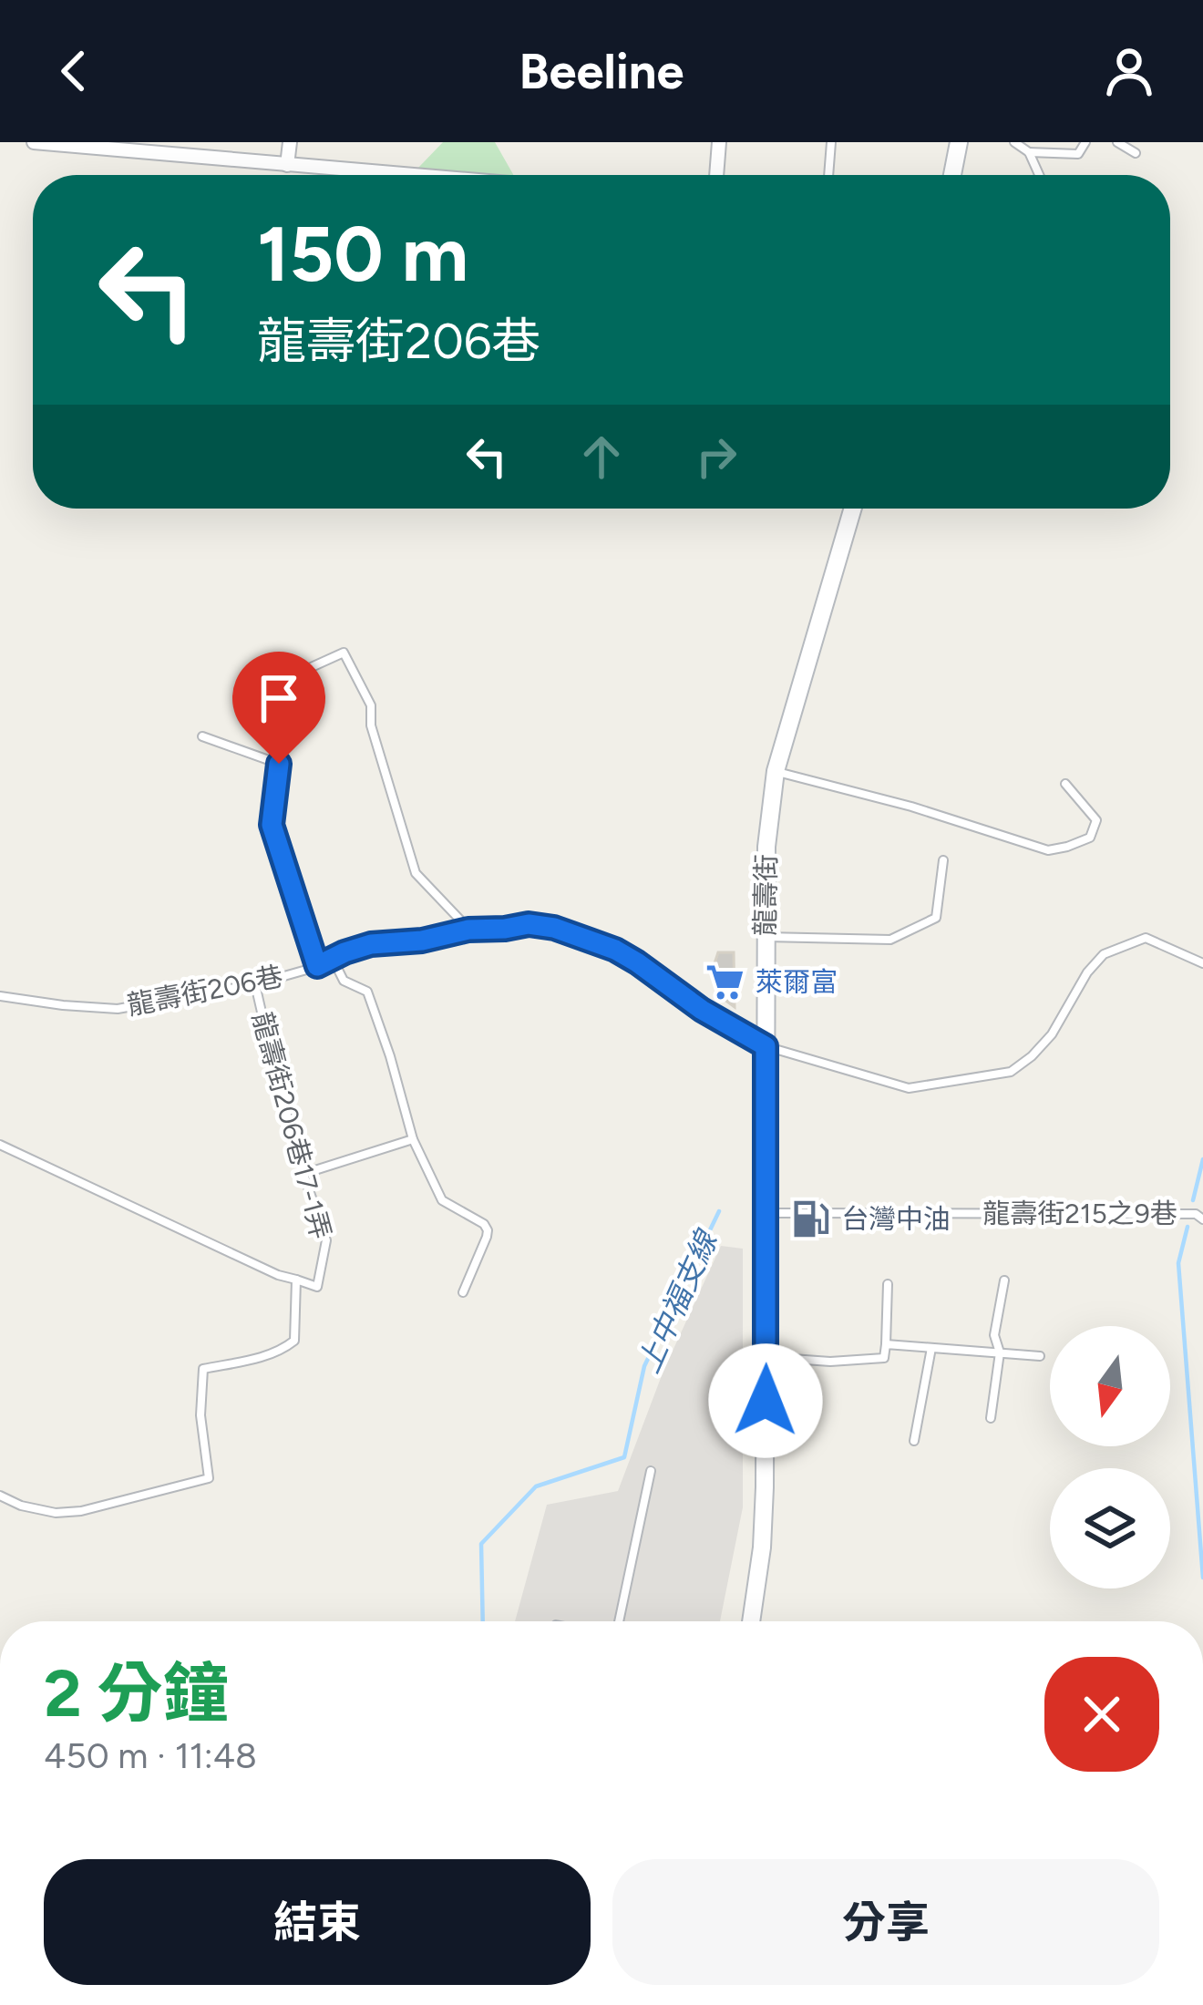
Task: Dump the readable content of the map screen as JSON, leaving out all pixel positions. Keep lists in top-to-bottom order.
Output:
{
  "streets": {
    "street": ["龍壽街"],
    "lane": ["龍壽街206巷", "龍壽街206巷17-1弄", "龍壽街215之9巷"]
  },
  "crossings": [
    ["龍壽街", "龍壽街206巷"],
    ["龍壽街", "龍壽街215之9巷"],
    ["龍壽街206巷", "龍壽街206巷17-1弄"]
  ],
  "water": ["上中福支線"],
  "places": {
    "supermarket": ["萊爾富"],
    "fuel station": ["台灣中油"]
  },
  "north": "bottom",
  "page": {
    "header": "Beeline",
    "turn": ["150 m", "龍壽街206巷"],
    "heading": ["2 分鐘", "450 m · 11:48"],
    "buttons": ["結束", "分享"]
  }
}
